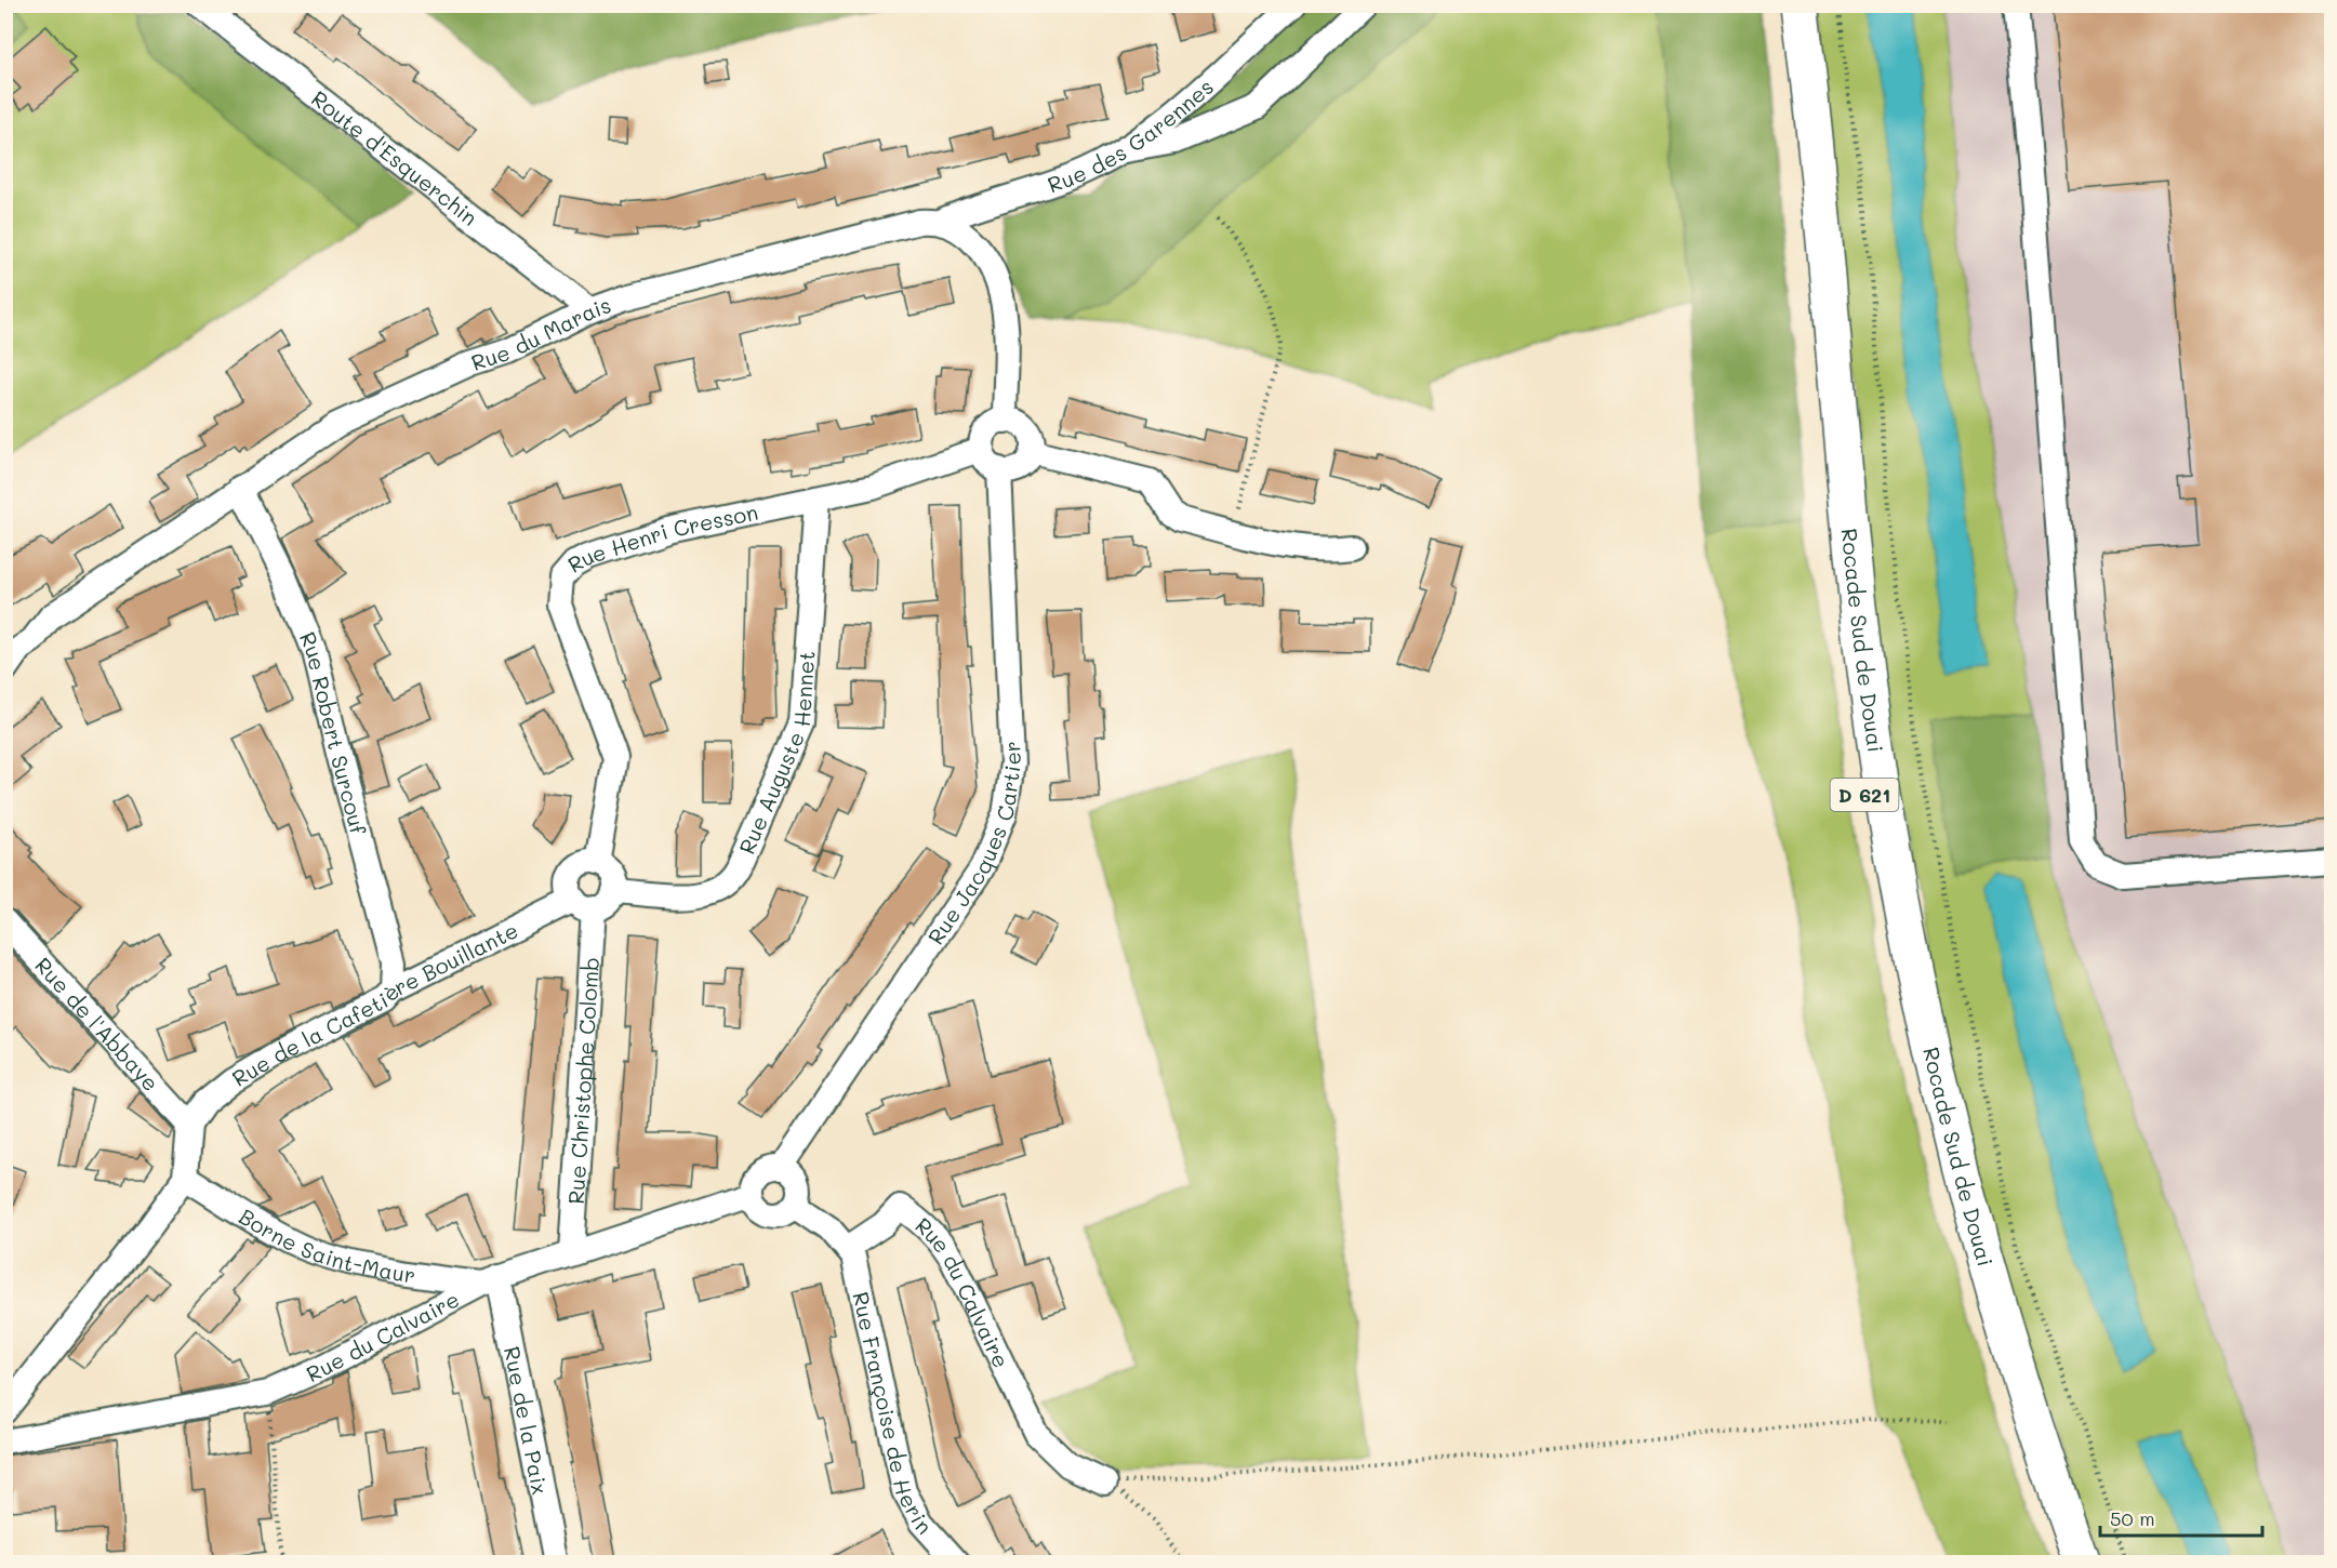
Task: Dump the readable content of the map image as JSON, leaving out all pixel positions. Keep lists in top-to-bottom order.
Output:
{
  "streets": {
    "highway": ["Rocade Sud de Douai", "D 621"],
    "street": [
      "Rue des Garennes",
      "Route d'Esquerchin",
      "Rue du Marais",
      "Rue Henri Cresson",
      "Rue Robert Surcouf",
      "Rue Auguste Hennet",
      "Rue Jacques Cartier",
      "Rue de la Cafetière Bouillante",
      "Rue de l'Abbaye",
      "Rue Christophe Colomb",
      "Borne Saint-Maur",
      "Rue du Calvaire",
      "Rue Françoise de Herin",
      "Rue de la Paix"
    ]
  },
  "crossings": [
    ["Rue des Garennes", "Rue du Marais"],
    ["Route d'Esquerchin", "Rue du Marais"],
    ["Rue du Marais", "Rue Robert Surcouf"],
    ["Rue Henri Cresson", "Rue Auguste Hennet"],
    ["Rue Henri Cresson", "Rue Jacques Cartier"],
    ["Rue Henri Cresson", "Rue de la Cafetière Bouillante"],
    ["Rue Henri Cresson", "Rue Christophe Colomb"],
    ["Rue Robert Surcouf", "Rue de la Cafetière Bouillante"],
    ["Rue Auguste Hennet", "Rue de la Cafetière Bouillante"],
    ["Rue Auguste Hennet", "Rue Christophe Colomb"],
    ["Rue Jacques Cartier", "Rue du Calvaire"],
    ["Rue de la Cafetière Bouillante", "Rue de l'Abbaye"],
    ["Rue de la Cafetière Bouillante", "Rue Christophe Colomb"],
    ["Rue Christophe Colomb", "Rue du Calvaire"],
    ["Borne Saint-Maur", "Rue du Calvaire"],
    ["Borne Saint-Maur", "Rue de la Paix"],
    ["Rue du Calvaire", "Rue Françoise de Herin"],
    ["Rue du Calvaire", "Rue de la Paix"]
  ],
  "scale_bar": "50 m"
}
